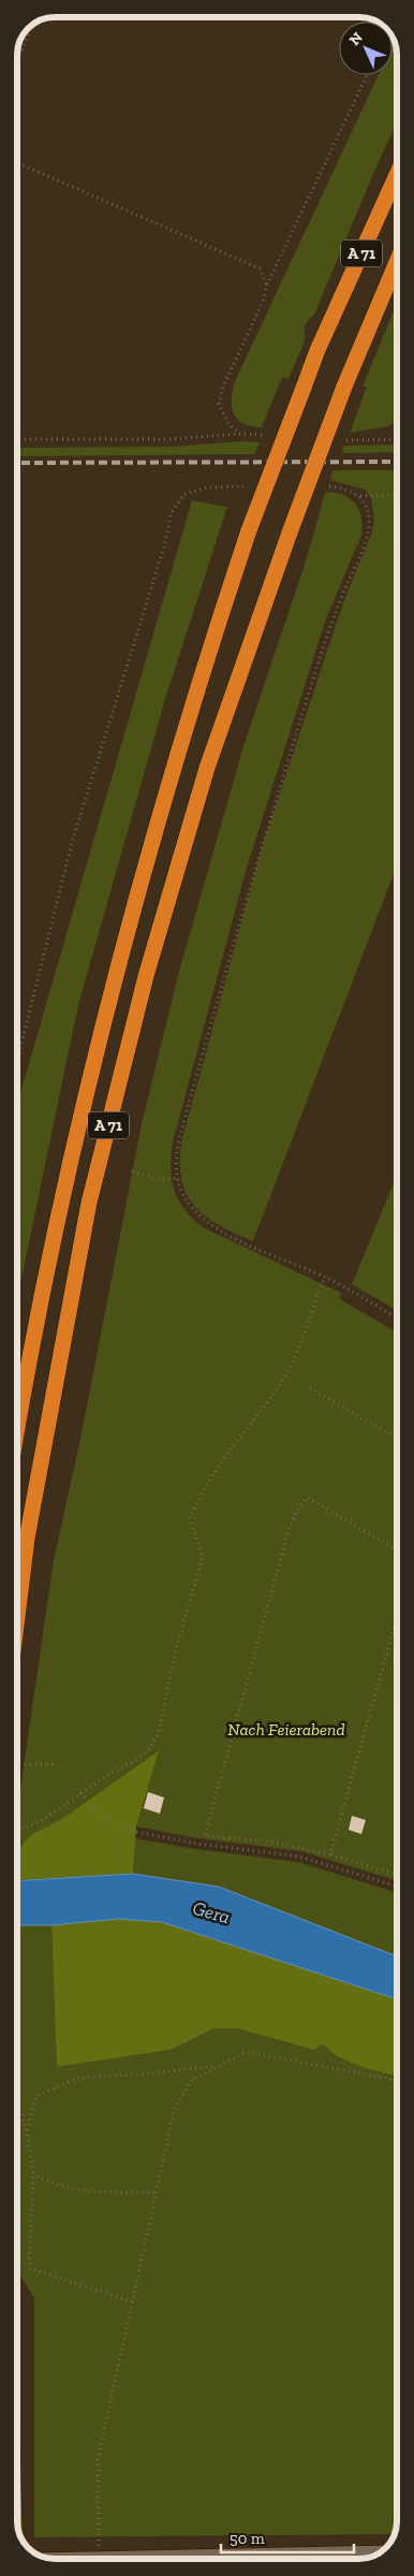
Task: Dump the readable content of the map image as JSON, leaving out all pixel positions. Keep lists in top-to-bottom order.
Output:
{
  "streets": {
    "highway": ["A 71"]
  },
  "water": ["Gera"],
  "parks": ["Nach Feierabend"],
  "scale_bar": "50 m",
  "north": "top left"
}
